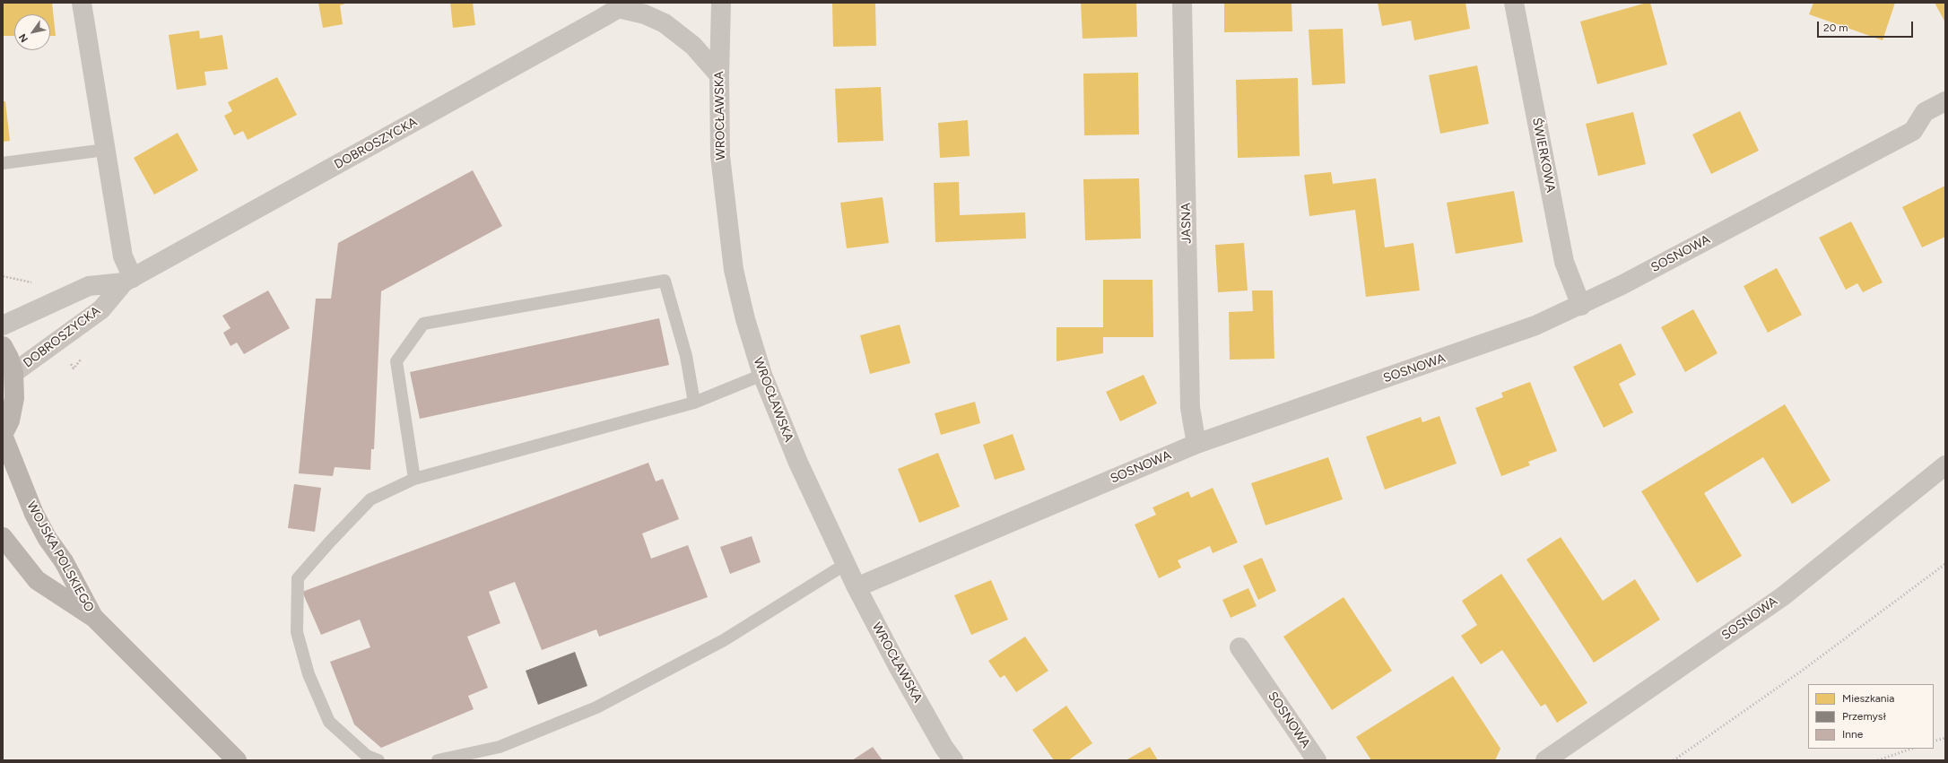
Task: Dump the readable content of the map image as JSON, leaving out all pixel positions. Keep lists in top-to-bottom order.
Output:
{
  "streets": {
    "main road": ["WOJSKA POLSKIEGO"],
    "street": [
      "WROCŁAWSKA",
      "DOBROSZYCKA",
      "ŚWIERKOWA",
      "JASNA",
      "SOSNOWA"
    ]
  },
  "crossings": [
    ["WROCŁAWSKA", "SOSNOWA"],
    ["ŚWIERKOWA", "SOSNOWA"],
    ["JASNA", "SOSNOWA"]
  ],
  "legend": ["Mieszkania", "Przemysł", "Inne"],
  "scale_bar": "20 m",
  "north": "bottom left"
}
